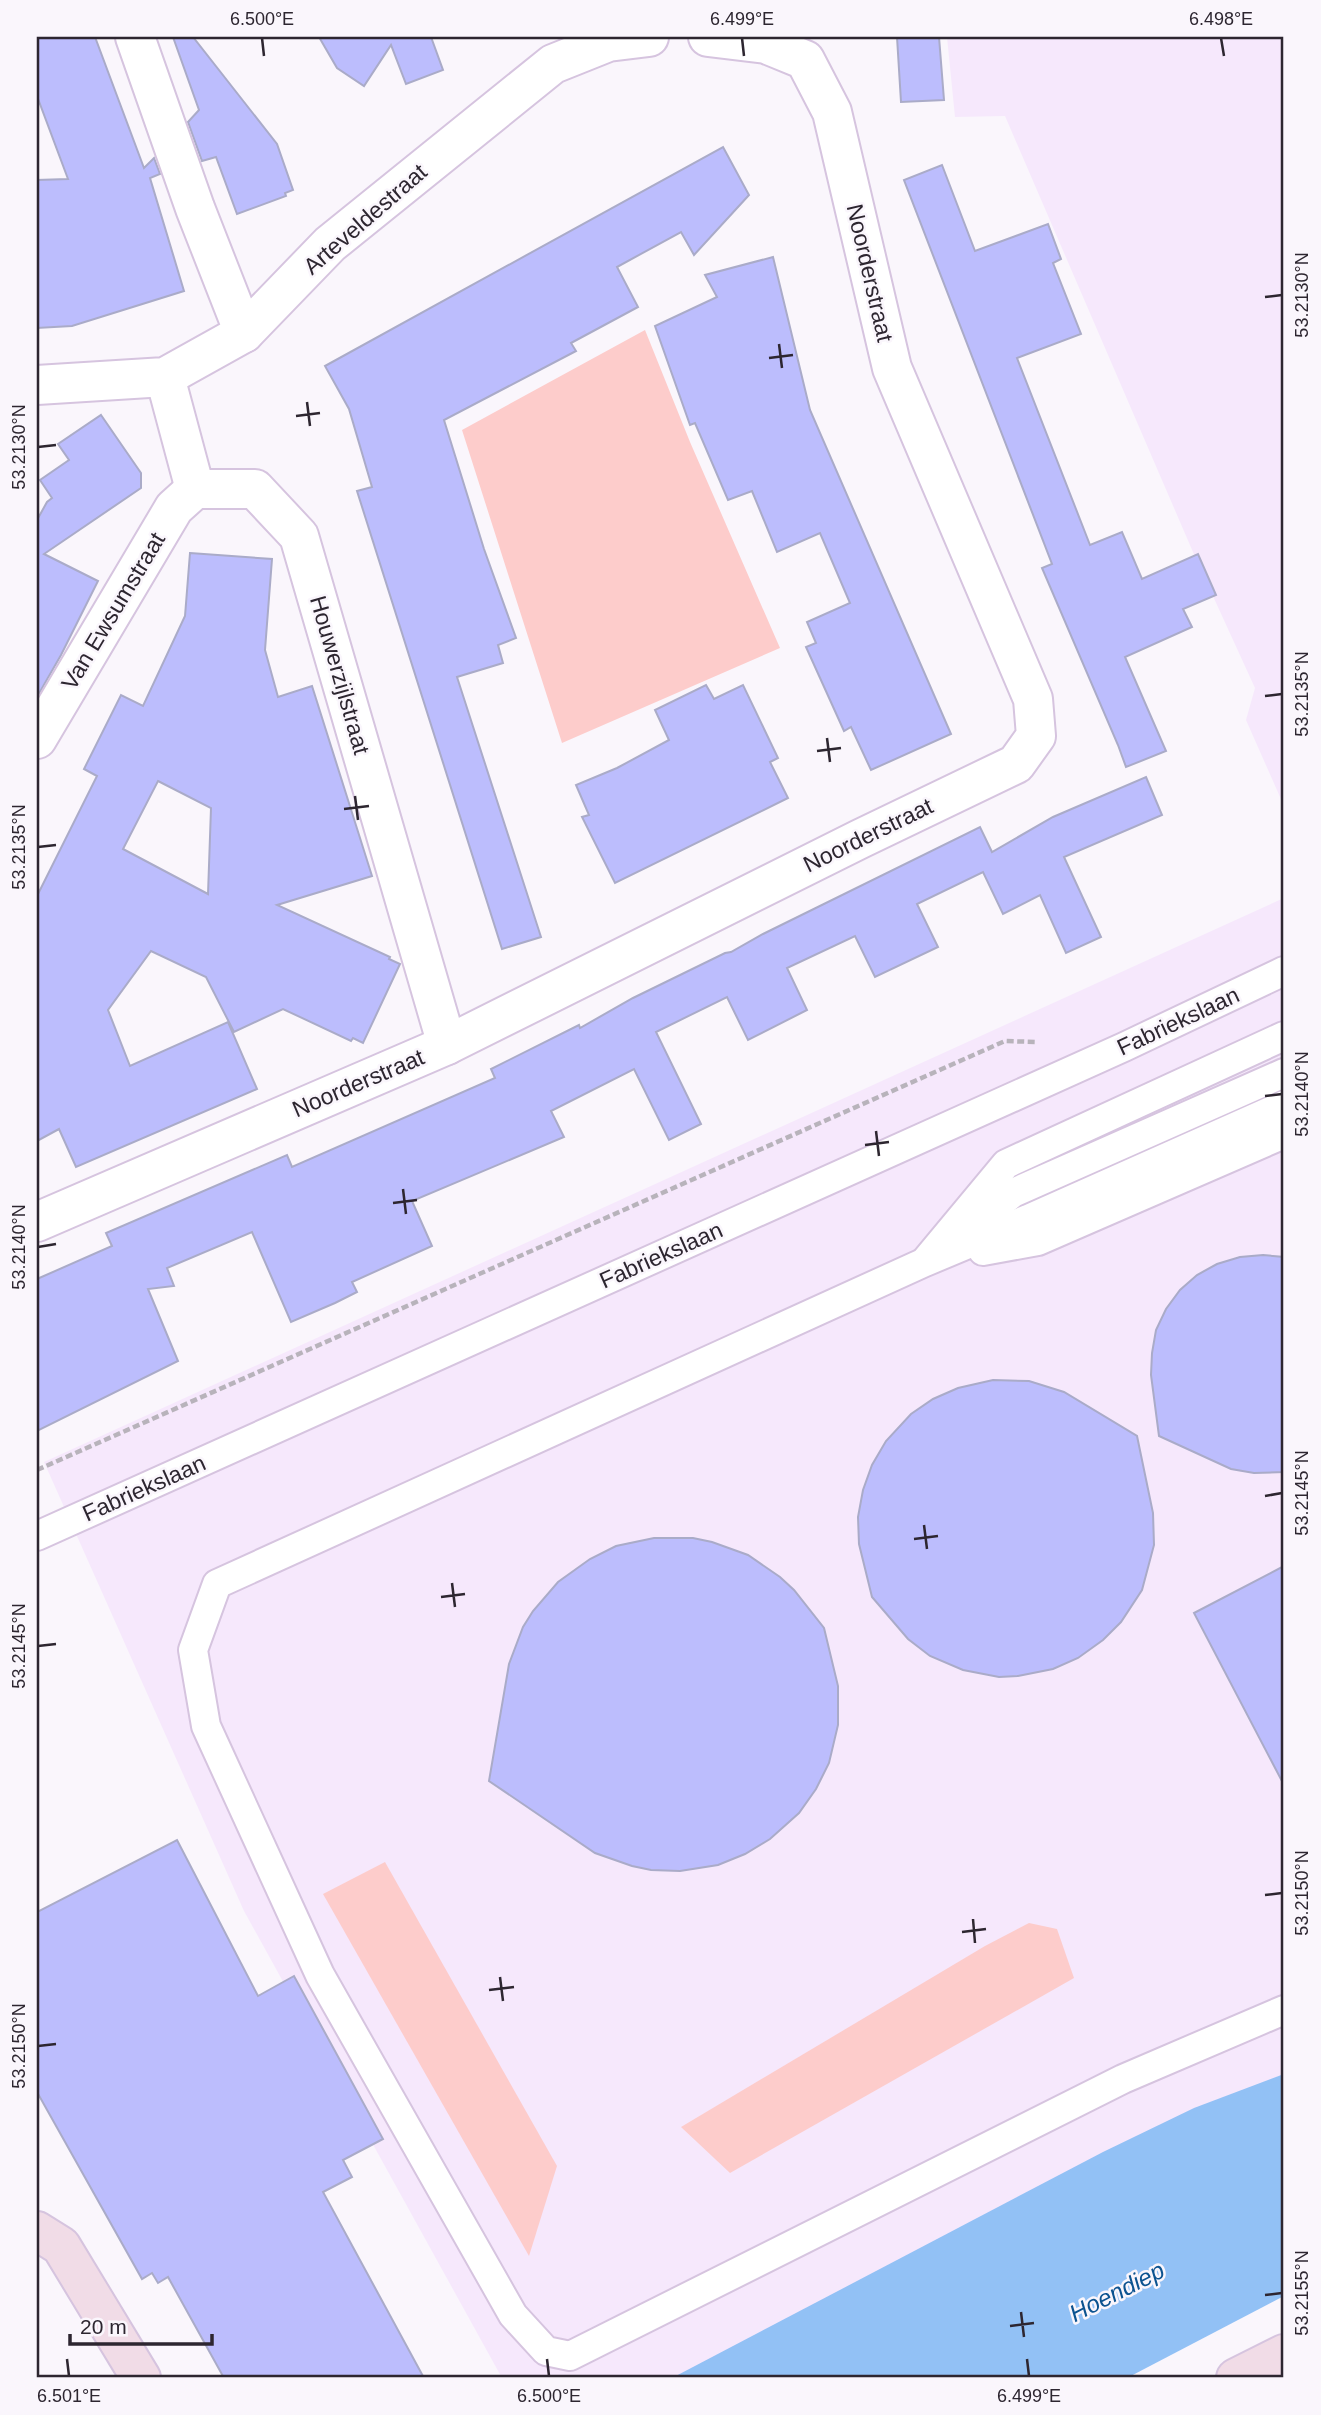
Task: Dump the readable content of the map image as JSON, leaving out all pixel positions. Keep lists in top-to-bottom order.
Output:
{
  "streets": {
    "street": [
      "Arteveldestraat",
      "Noorderstraat",
      "Van Ewsumstraat",
      "Houwerzijlstraat"
    ],
    "lane": ["Fabriekslaan"]
  },
  "crossings": [
    ["Noorderstraat", "Houwerzijlstraat"],
    ["Van Ewsumstraat", "Houwerzijlstraat"]
  ],
  "water": ["Hoendiep"],
  "scale_bar": "20 m",
  "coordinates": [
    "6.500°E",
    "6.499°E",
    "6.498°E",
    "53.2130°N",
    "53.2135°N",
    "53.2140°N",
    "53.2145°N",
    "53.2150°N",
    "53.2155°N",
    "6.501°E"
  ]
}
